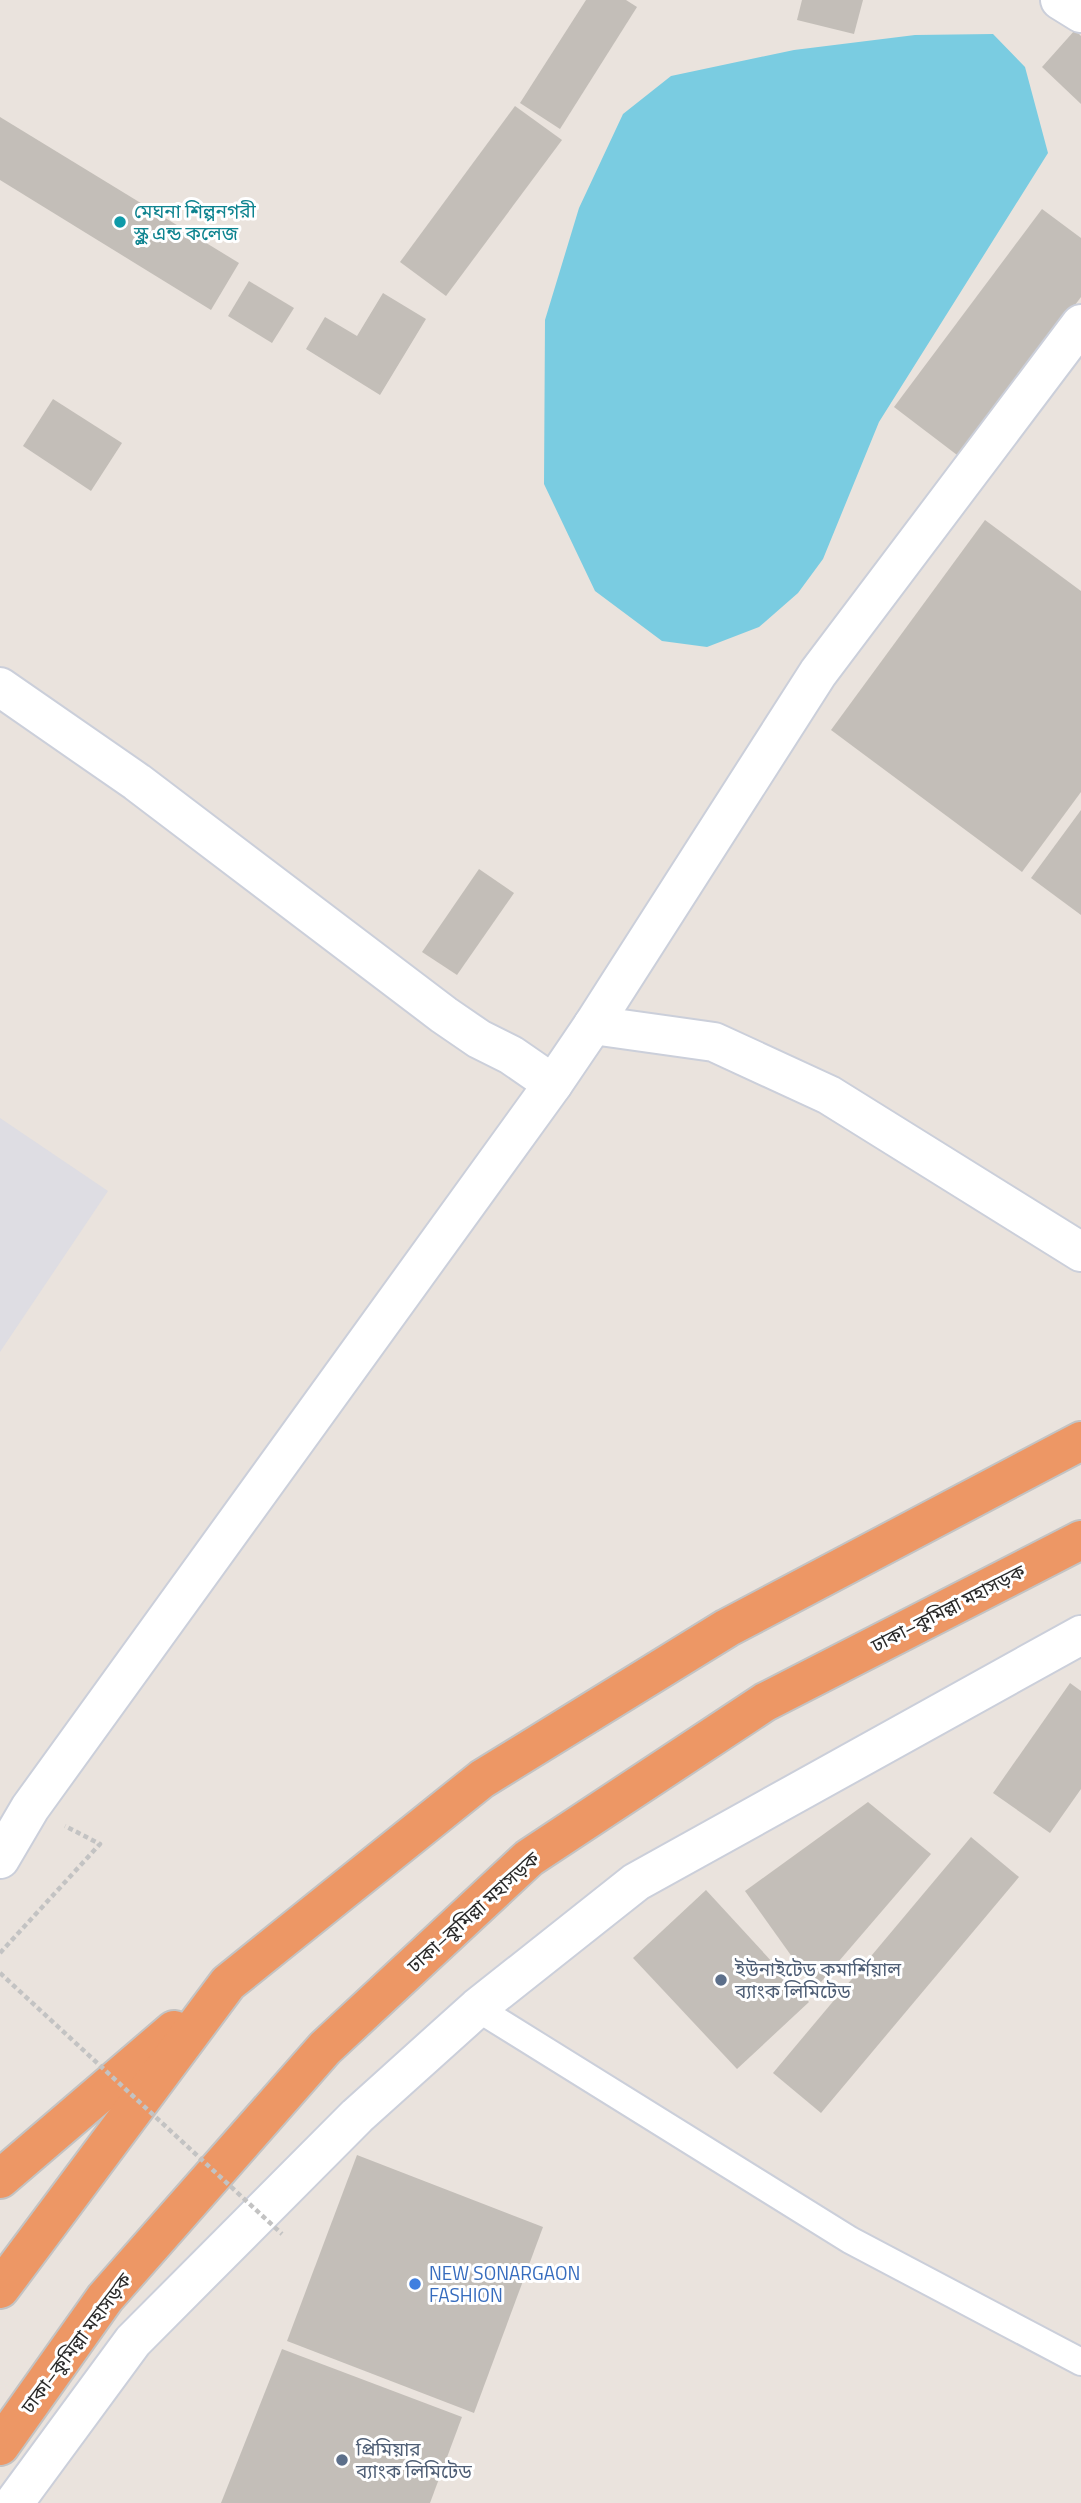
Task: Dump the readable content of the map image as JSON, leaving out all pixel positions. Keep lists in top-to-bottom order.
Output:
{
  "streets": {
    "highway": ["ঢাকা–কুমিল্লা মহাসড়ক"]
  },
  "places": [
    "মেঘনা শিল্পনগরী স্কুল এন্ড কলেজ",
    "ইউনাইটেড কমার্শিয়াল ব্যাংক লিমিটেড",
    "NEW SONARGAON FASHION",
    "প্রিমিয়ার ব্যাংক লিমিটেড"
  ]
}
